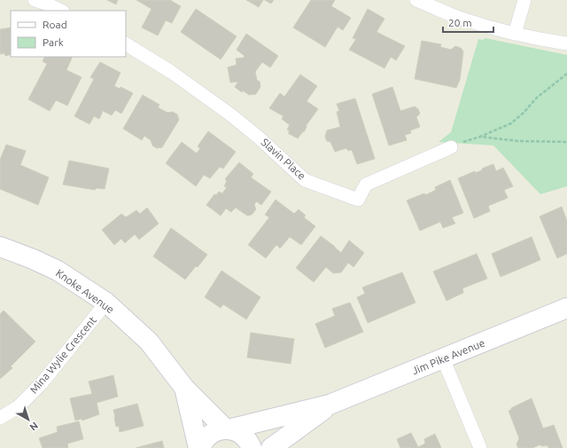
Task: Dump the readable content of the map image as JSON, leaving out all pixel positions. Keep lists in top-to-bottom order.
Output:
{
  "streets": {
    "street": [
      "Slavin Place",
      "Knoke Avenue",
      "Mina Wylie Crescent",
      "Jim Pike Avenue"
    ]
  },
  "crossings": [
    ["Knoke Avenue", "Mina Wylie Crescent"],
    ["Knoke Avenue", "Jim Pike Avenue"]
  ],
  "legend": ["Road", "Park"],
  "scale_bar": "20 m",
  "north": "bottom right"
}
